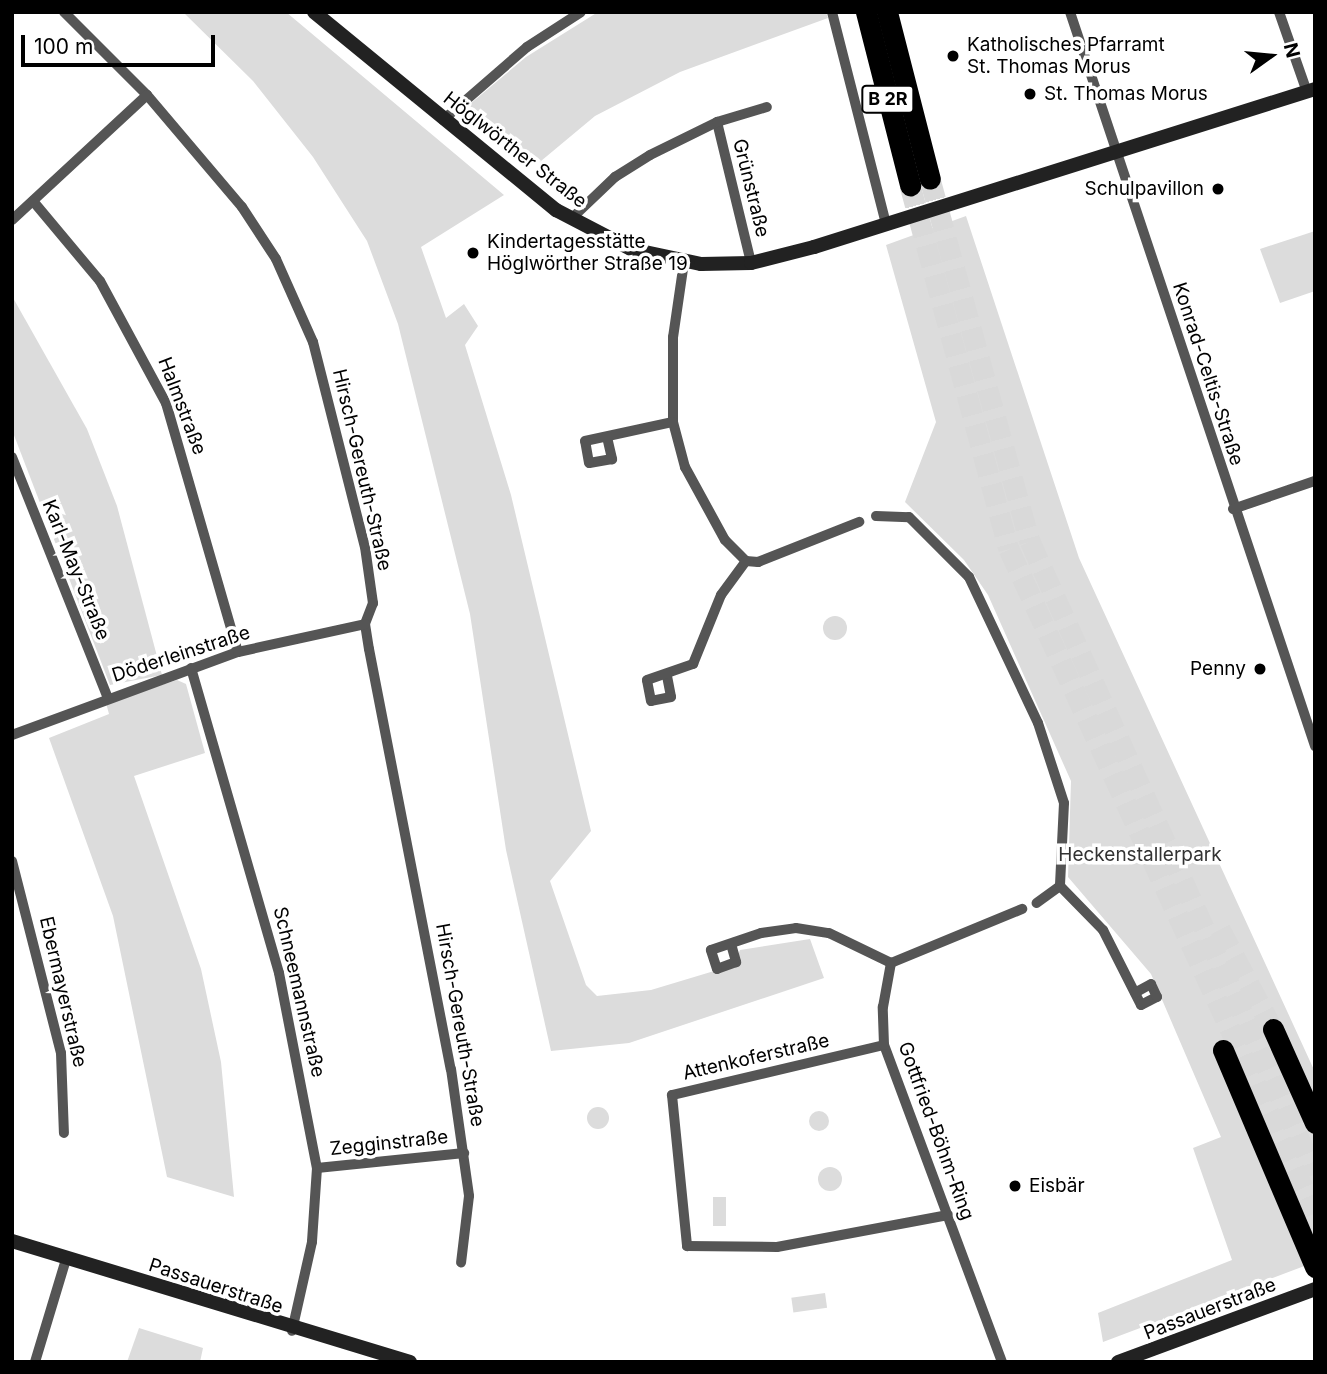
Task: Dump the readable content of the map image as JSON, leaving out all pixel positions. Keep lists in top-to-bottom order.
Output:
{
  "streets": {
    "highway": ["B 2R"],
    "street": [
      "Höglwörther Straße",
      "Grünstraße",
      "Konrad-Celtis-Straße",
      "Halmstraße",
      "Hirsch-Gereuth-Straße",
      "Karl-May-Straße",
      "Döderleinstraße",
      "Ebermayerstraße",
      "Schneemannstraße",
      "Attenkoferstraße",
      "Gottfried-Böhm-Ring",
      "Zegginstraße",
      "Passauerstraße"
    ]
  },
  "crossings": [
    ["Höglwörther Straße", "Grünstraße"],
    ["Höglwörther Straße", "Konrad-Celtis-Straße"],
    ["Halmstraße", "Döderleinstraße"],
    ["Hirsch-Gereuth-Straße", "Döderleinstraße"],
    ["Hirsch-Gereuth-Straße", "Zegginstraße"],
    ["Karl-May-Straße", "Döderleinstraße"],
    ["Döderleinstraße", "Schneemannstraße"],
    ["Schneemannstraße", "Zegginstraße"],
    ["Schneemannstraße", "Passauerstraße"],
    ["Attenkoferstraße", "Gottfried-Böhm-Ring"]
  ],
  "parks": ["Heckenstallerpark"],
  "places": [
    "Katholisches Pfarramt St. Thomas Morus",
    "St. Thomas Morus",
    "Schulpavillon",
    "Kindertagesstätte Höglwörther Straße 19",
    "Penny",
    "Eisbär"
  ],
  "scale_bar": "100 m",
  "north": "right"
}
